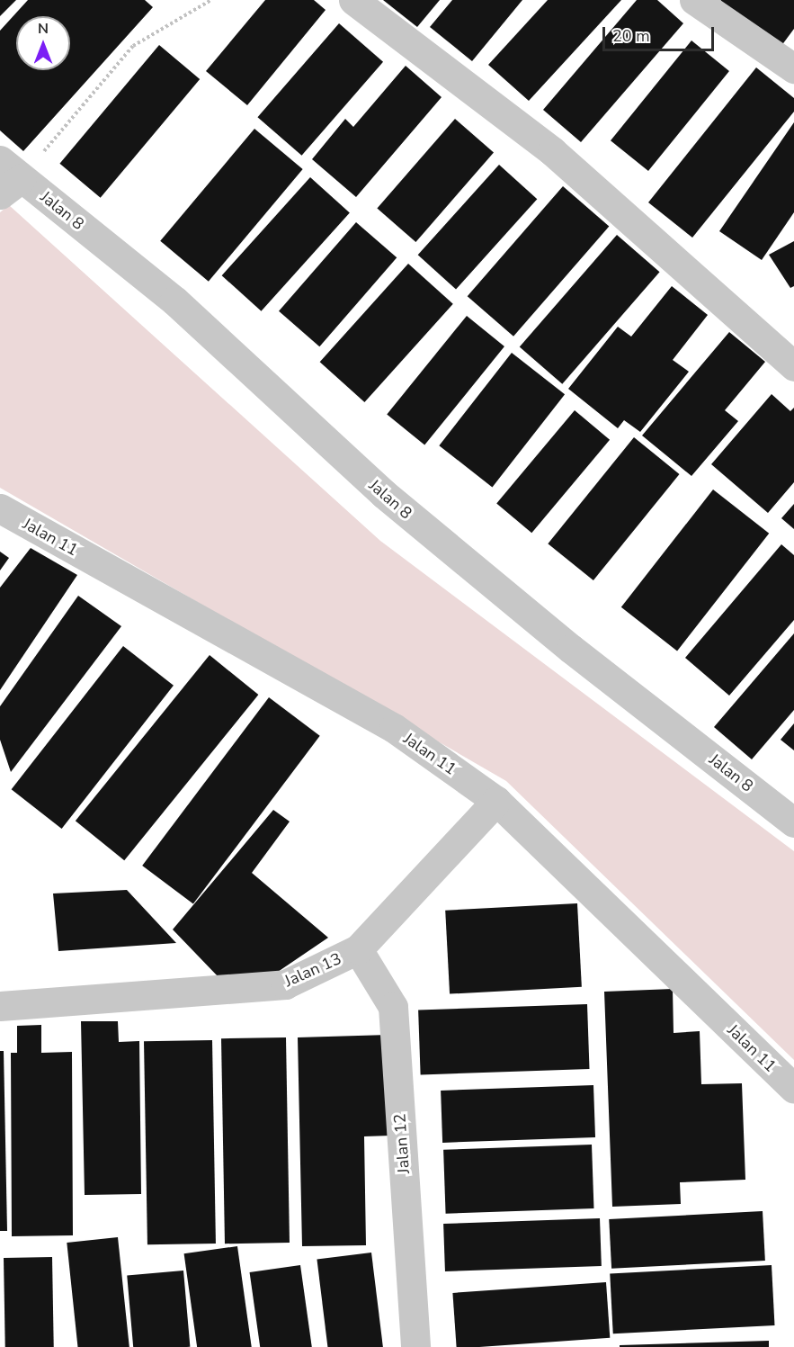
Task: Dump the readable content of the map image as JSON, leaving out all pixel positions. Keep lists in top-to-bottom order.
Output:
{
  "streets": {
    "street": [
      "Jalan 8",
      "Jalan 11",
      "Jalan 13",
      "Jalan 12"
    ]
  },
  "crossings": [
    ["Jalan 11", "Jalan 13"],
    ["Jalan 13", "Jalan 12"]
  ],
  "scale_bar": "20 m",
  "north": "top"
}
